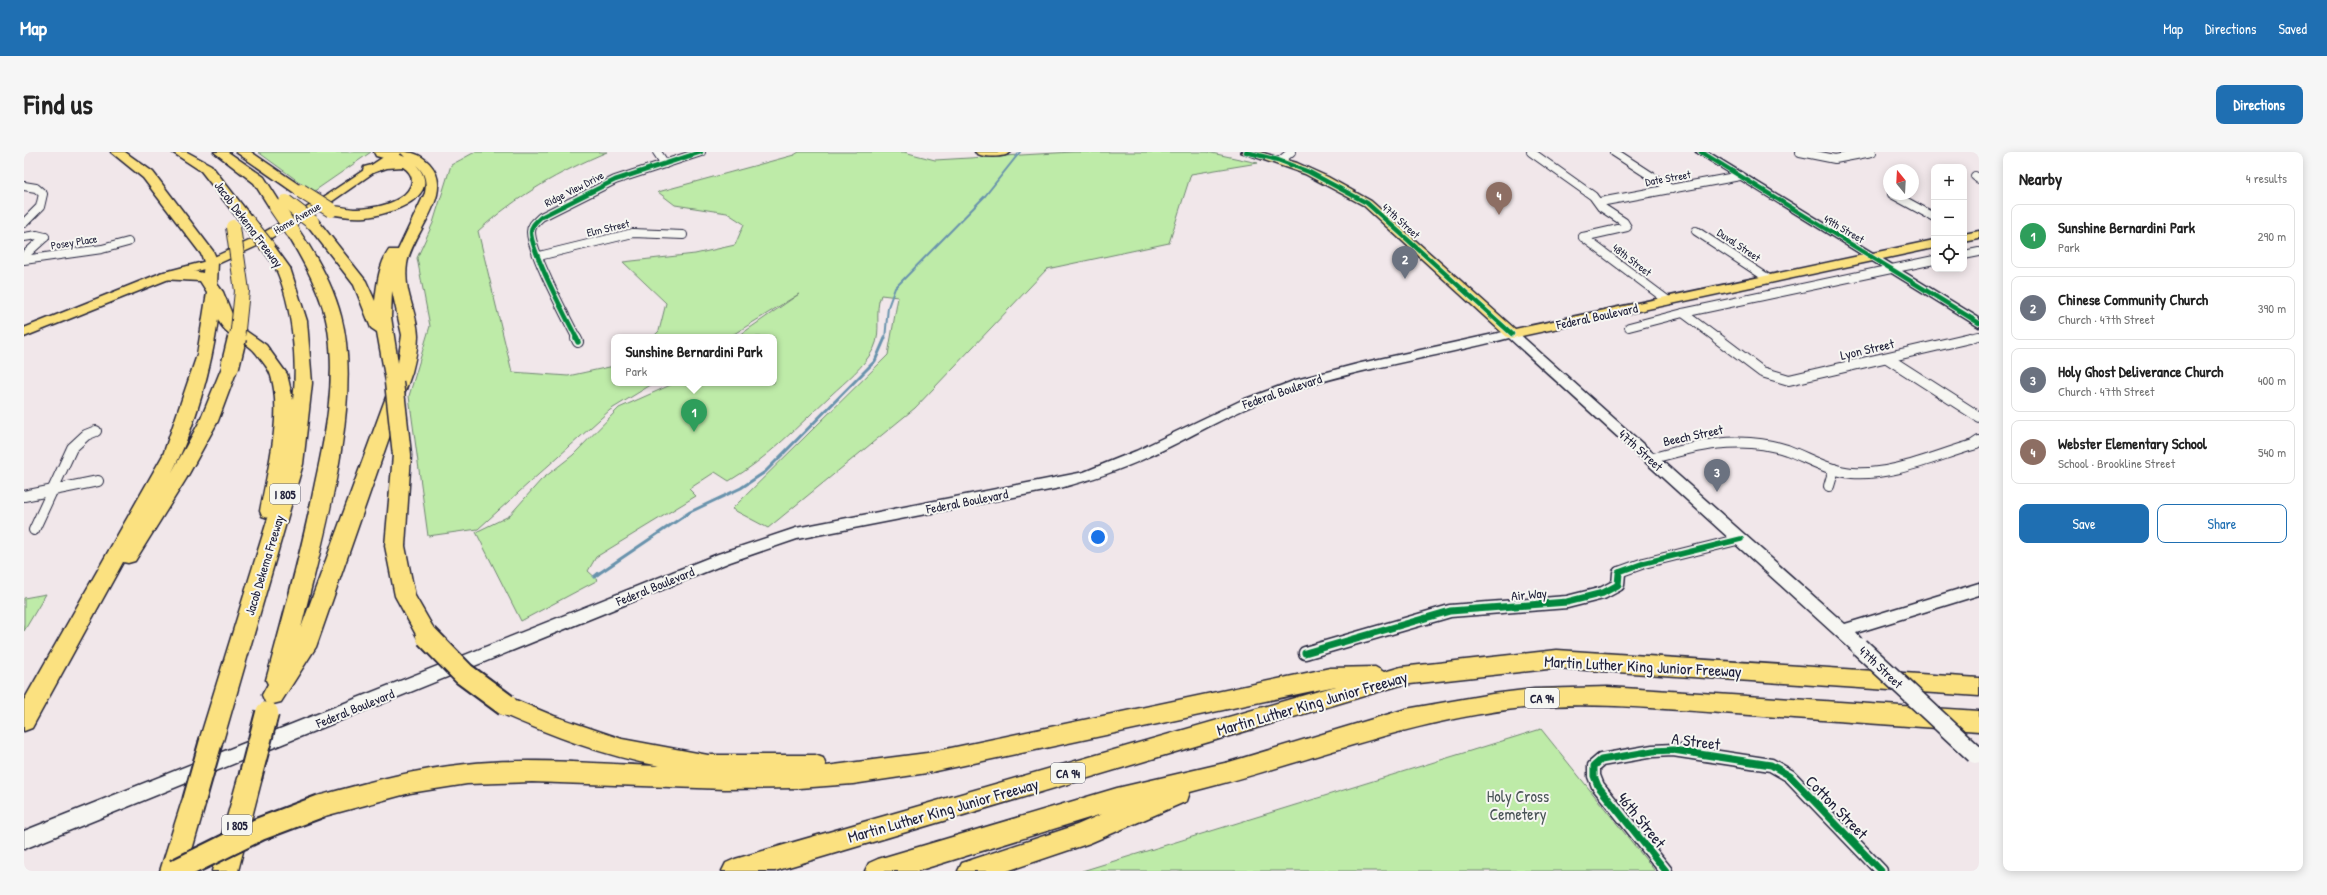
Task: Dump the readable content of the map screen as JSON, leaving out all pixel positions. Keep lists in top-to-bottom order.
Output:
{
  "streets": {
    "highway": [
      "Jacob Dekema Freeway",
      "I 805",
      "Martin Luther King Junior Freeway",
      "CA 94"
    ],
    "main road": [
      "Home Avenue",
      "47th Street",
      "49th Street",
      "Federal Boulevard"
    ],
    "street": [
      "Date Street",
      "Ridge View Drive",
      "Elm Street",
      "Posey Place",
      "Duval Street",
      "48th Street",
      "Lyon Street",
      "Beech Street",
      "Air Way",
      "A Street",
      "Cotton Street",
      "46th Street"
    ]
  },
  "crossings": [
    ["Date Street", "49th Street"],
    ["Date Street", "48th Street"],
    ["Ridge View Drive", "Elm Street"],
    ["47th Street", "Federal Boulevard"],
    ["47th Street", "Beech Street"],
    ["47th Street", "Air Way"],
    ["49th Street", "Federal Boulevard"],
    ["Duval Street", "Federal Boulevard"],
    ["48th Street", "Federal Boulevard"],
    ["A Street", "Cotton Street"],
    ["A Street", "46th Street"]
  ],
  "parks": ["Holy Cross Cemetery"],
  "north": "top",
  "page": {
    "header": "Map",
    "nav": ["Map", "Directions", "Saved"],
    "title": "Find us",
    "buttons": [
      "Directions",
      ["Save", "Share"]
    ],
    "heading": ["Nearby", "4 results"],
    "map_buttons": ["+", "−"],
    "pins": [
      "4",
      "2",
      "1",
      "3"
    ],
    "list": [
      {
        "mark": "1",
        "name": "Sunshine Bernardini Park",
        "note": "Park",
        "value": "290 m"
      },
      {
        "mark": "2",
        "name": "Chinese Community Church",
        "note": "Church · 47th Street",
        "value": "390 m"
      },
      {
        "mark": "3",
        "name": "Holy Ghost Deliverance Church",
        "note": "Church · 47th Street",
        "value": "400 m"
      },
      {
        "mark": "4",
        "name": "Webster Elementary School",
        "note": "School · Brookline Street",
        "value": "540 m"
      }
    ],
    "popup": ["Sunshine Bernardini Park", "Park"]
  }
}
